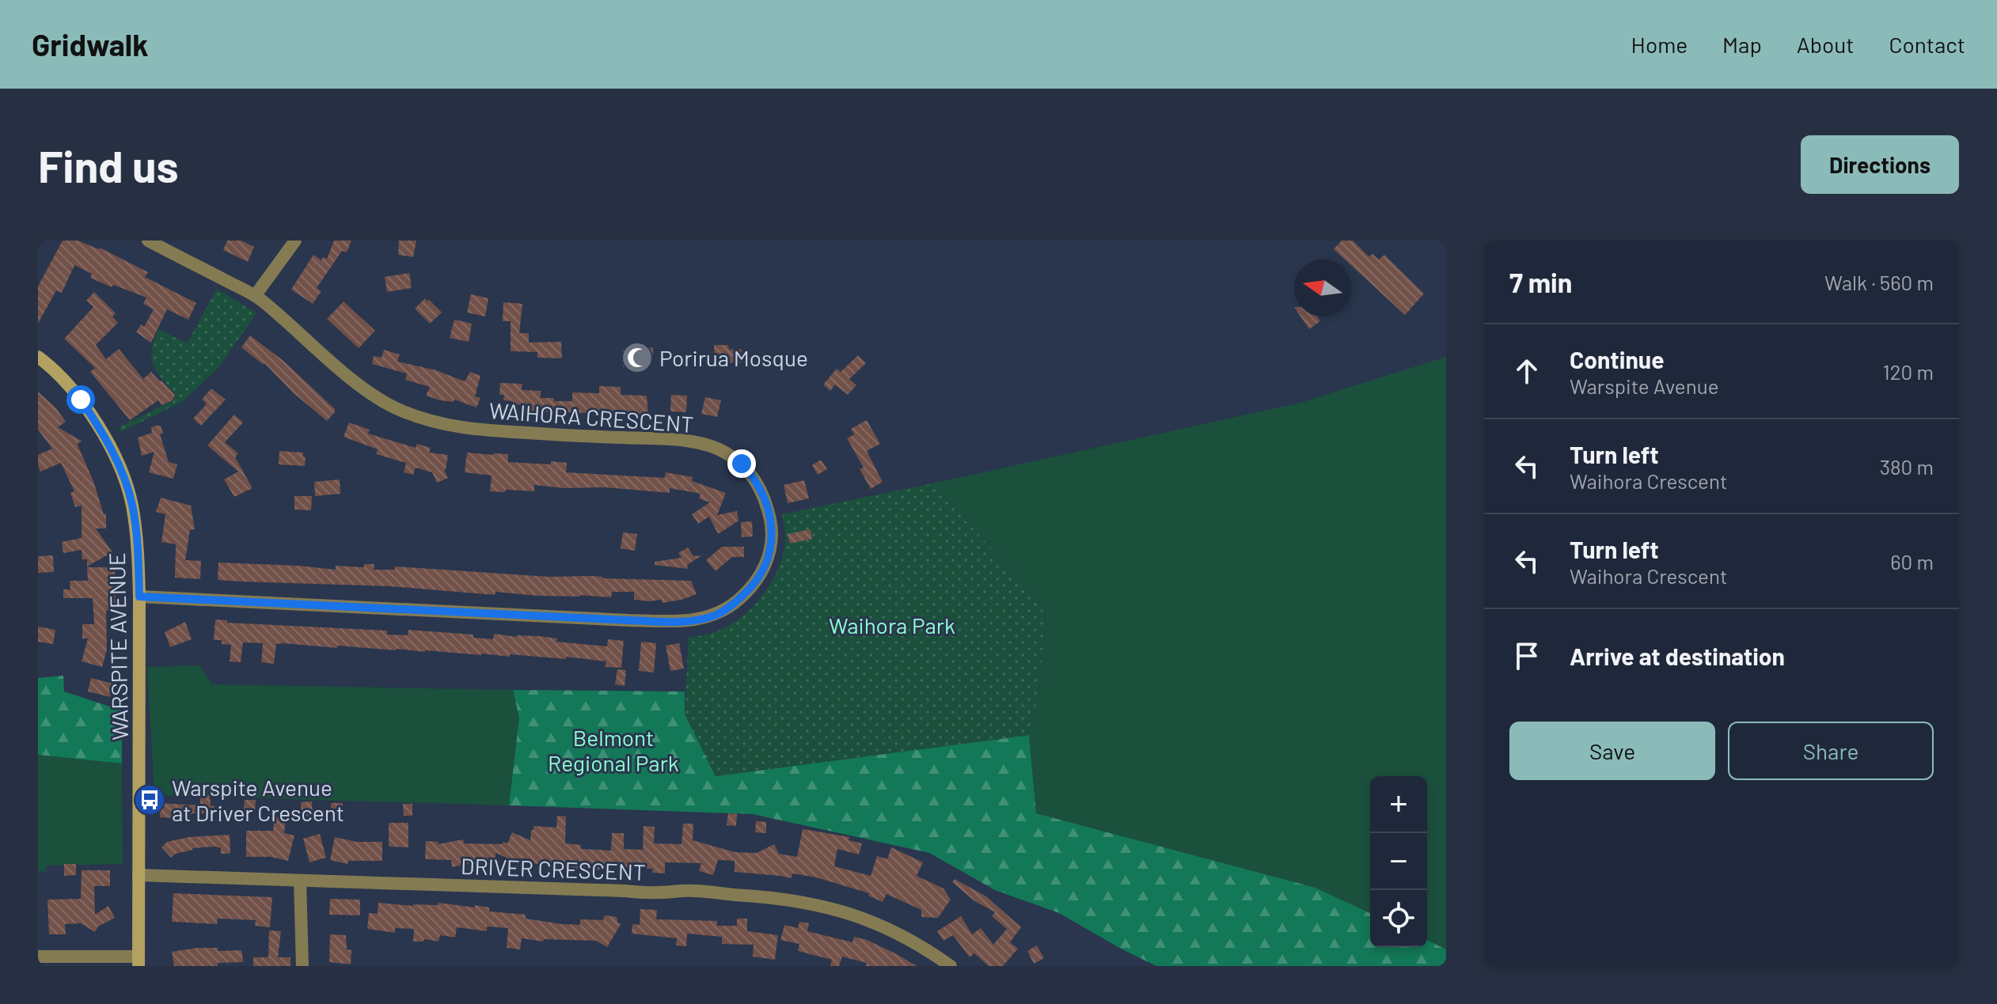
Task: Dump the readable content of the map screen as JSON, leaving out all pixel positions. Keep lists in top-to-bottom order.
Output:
{
  "streets": {
    "main road": ["WARSPITE AVENUE"],
    "street": ["WAIHORA CRESCENT", "DRIVER CRESCENT"]
  },
  "crossings": [
    ["WAIHORA CRESCENT", "WARSPITE AVENUE"],
    ["WARSPITE AVENUE", "DRIVER CRESCENT"]
  ],
  "parks": ["Waihora Park", "Belmont Regional Park"],
  "places": {
    "mosque": ["Porirua Mosque"],
    "bus stop": ["Warspite Avenue at Driver Crescent"]
  },
  "north": "left",
  "page": {
    "header": "Gridwalk",
    "nav": [
      "Home",
      "Map",
      "About",
      "Contact"
    ],
    "buttons": [
      "Directions",
      ["Save", "Share"]
    ],
    "title": "Find us",
    "heading": ["7 min", "Walk · 560 m"],
    "list": [
      ["Continue", "Warspite Avenue", "120 m"],
      ["Turn left", "Waihora Crescent", "380 m"],
      ["Turn left", "Waihora Crescent", "60 m"],
      "Arrive at destination"
    ],
    "map_buttons": ["+", "−"]
  }
}
